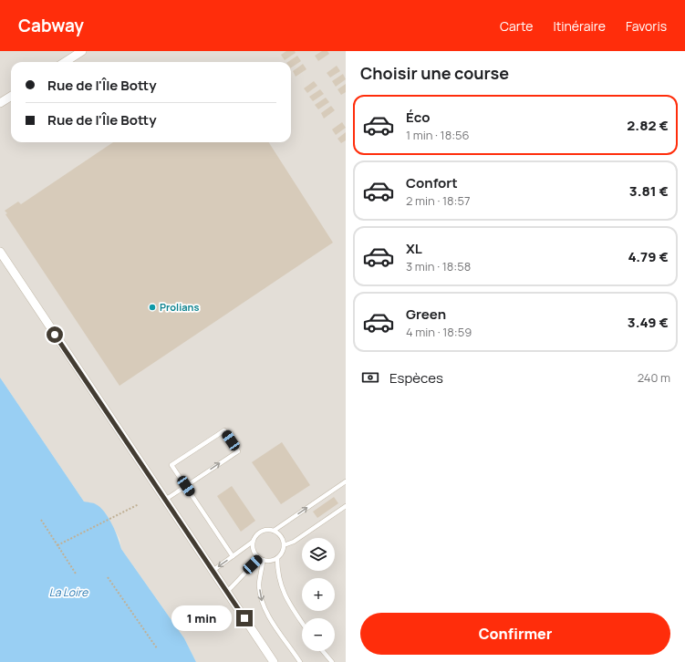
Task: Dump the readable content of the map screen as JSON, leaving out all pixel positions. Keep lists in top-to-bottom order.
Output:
{
  "water": ["La Loire"],
  "places": ["Prolians"],
  "page": {
    "header": "Cabway",
    "nav": ["Carte", "Itinéraire", "Favoris"],
    "heading": "Choisir une course",
    "banner": ["Rue de l'Île Botty", "Rue de l'Île Botty"],
    "list": [
      {
        "name": "Éco",
        "note": "1 min · 18:56",
        "value": "2.82 €"
      },
      {
        "name": "Confort",
        "note": "2 min · 18:57",
        "value": "3.81 €"
      },
      {
        "name": "XL",
        "note": "3 min · 18:58",
        "value": "4.79 €"
      },
      {
        "name": "Green",
        "note": "4 min · 18:59",
        "value": "3.49 €"
      }
    ],
    "pay": ["Espèces", "240 m"],
    "map_buttons": ["+", "−"],
    "bubble": "1 min",
    "buttons": "Confirmer"
  }
}
